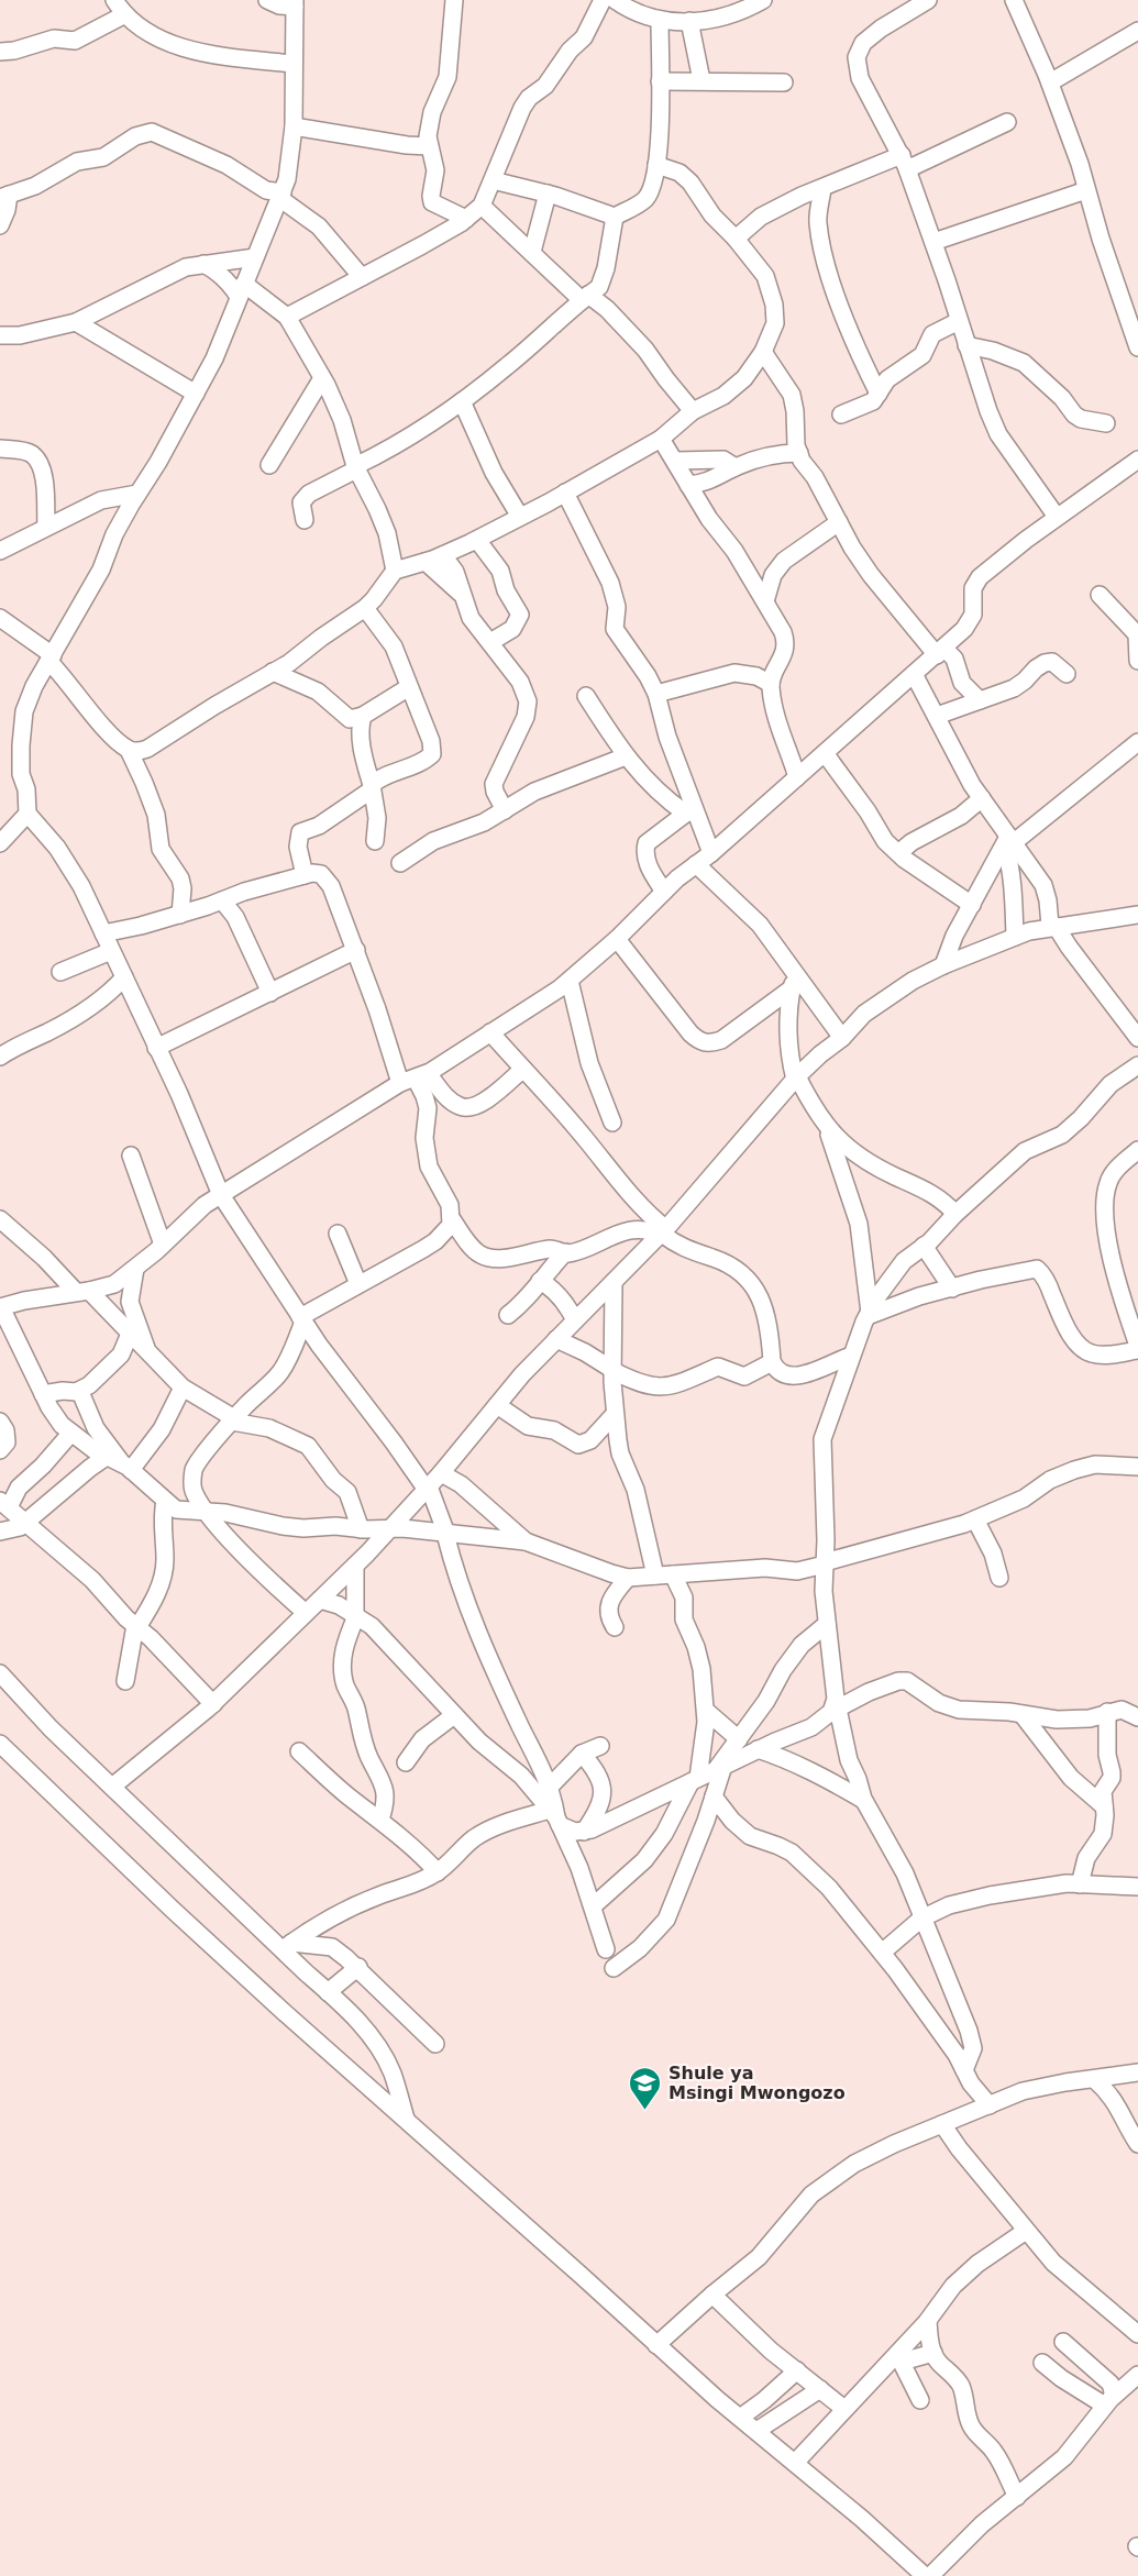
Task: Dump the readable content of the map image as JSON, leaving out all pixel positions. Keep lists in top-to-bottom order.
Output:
{
  "places": {
    "school or university": ["Shule ya Msingi Mwongozo"]
  }
}
